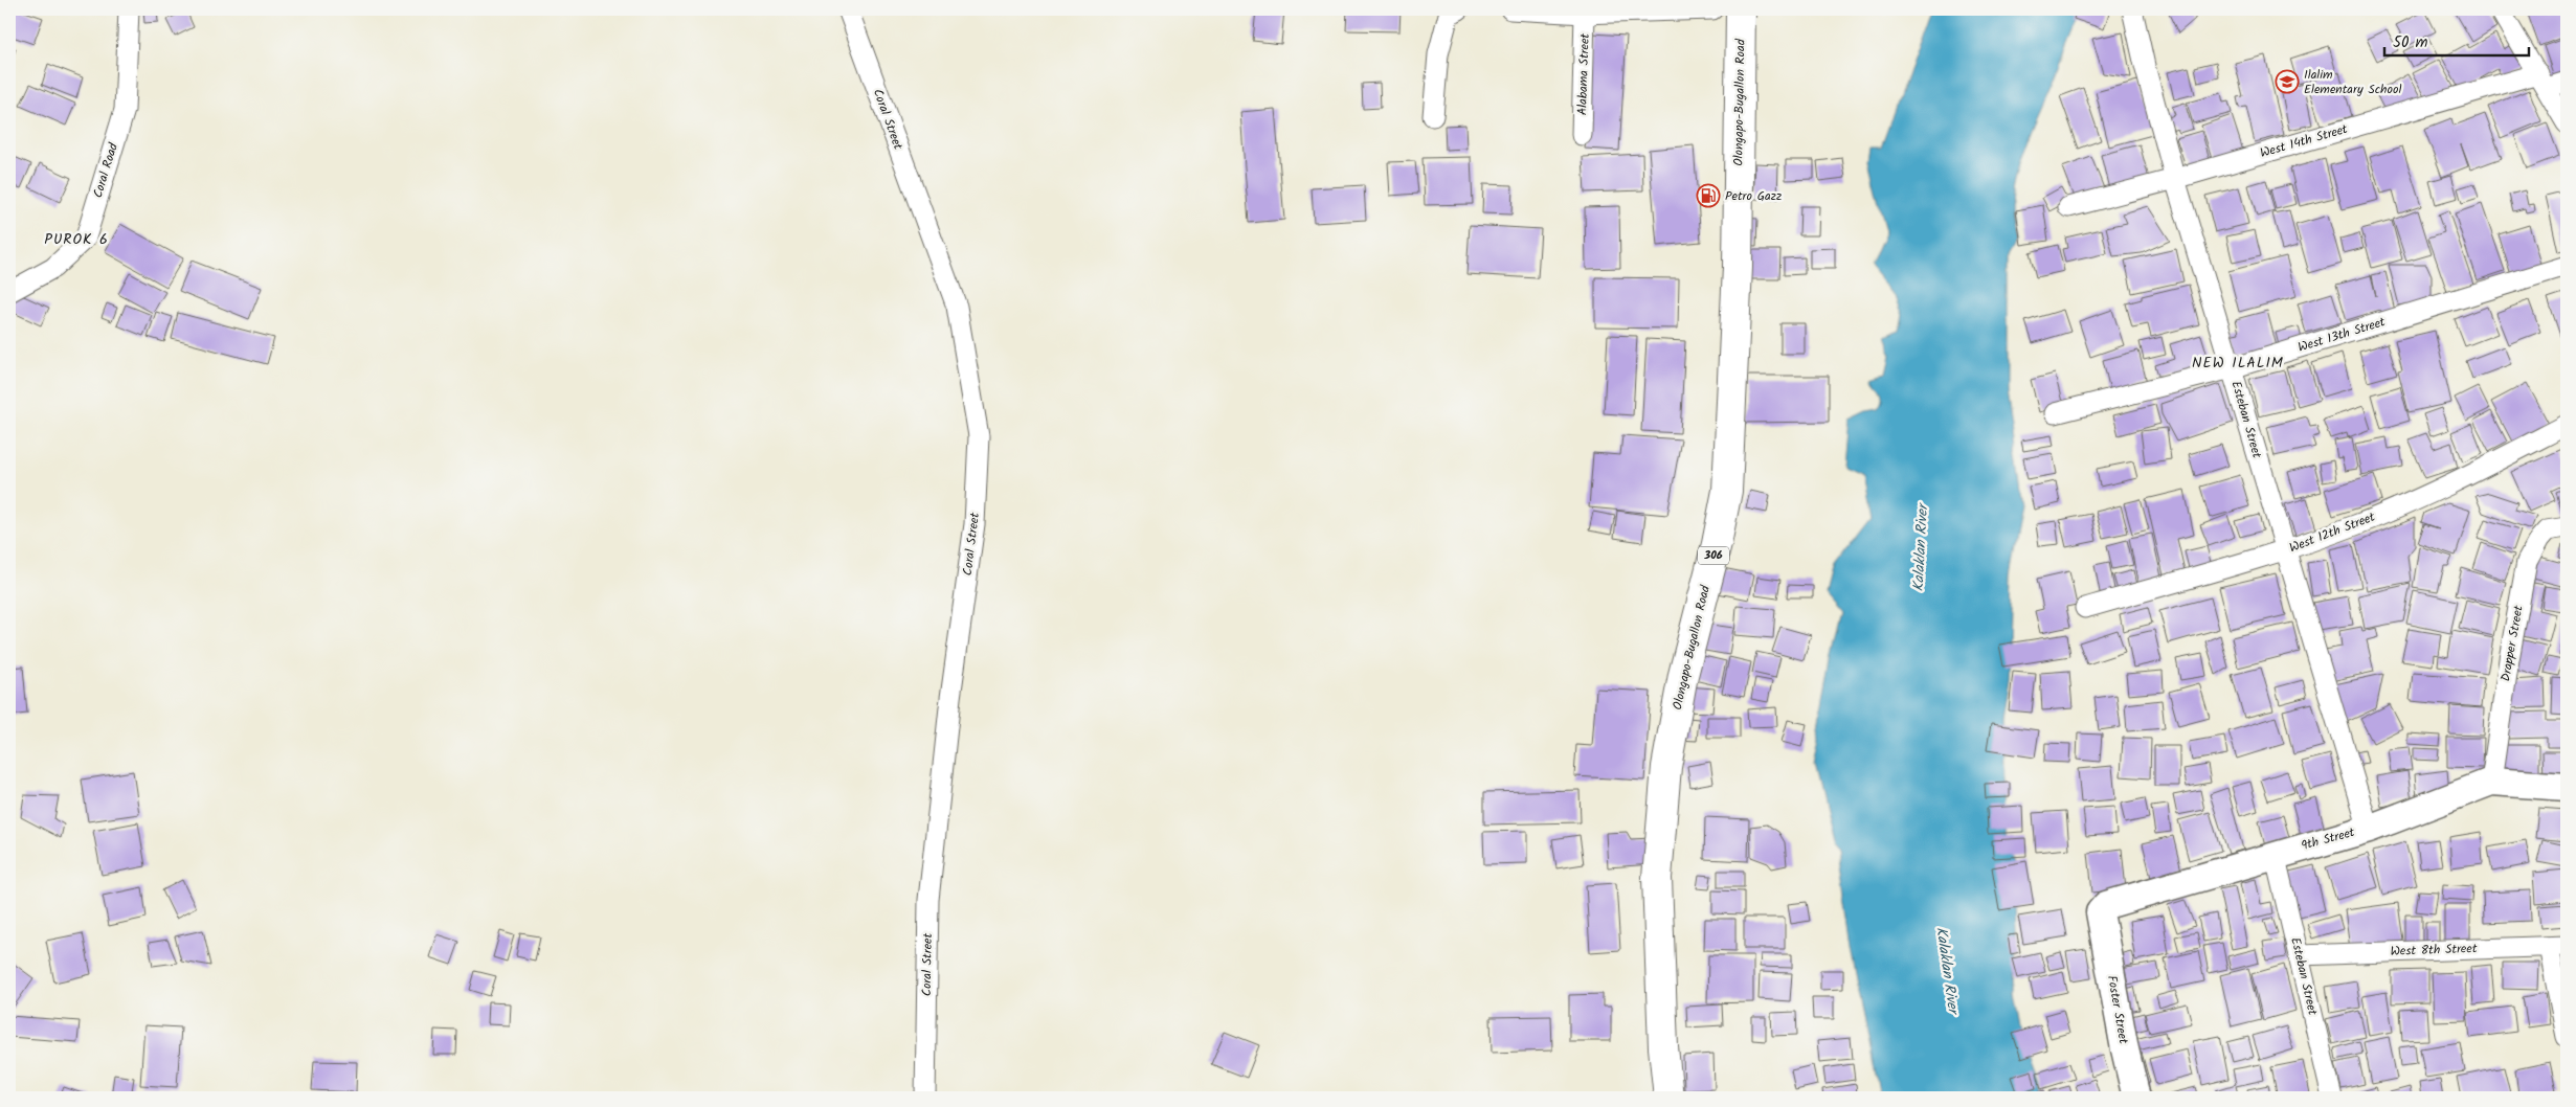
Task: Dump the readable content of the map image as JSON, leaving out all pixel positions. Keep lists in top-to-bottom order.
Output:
{
  "streets": {
    "main road": ["Olongapo-Bugallon Road", "306"],
    "street": [
      "Alabama Street",
      "Coral Street",
      "West 14th Street",
      "Coral Road",
      "West 13th Street",
      "Esteban Street",
      "West 12th Street",
      "Drapper Street",
      "9th Street",
      "West 8th Street",
      "Foster Street"
    ]
  },
  "crossings": [
    ["West 14th Street", "Esteban Street"],
    ["West 13th Street", "Esteban Street"],
    ["Esteban Street", "West 12th Street"],
    ["Esteban Street", "9th Street"],
    ["Esteban Street", "West 8th Street"],
    ["Drapper Street", "9th Street"],
    ["9th Street", "Foster Street"]
  ],
  "districts": ["PUROK 6", "NEW ILALIM"],
  "water": ["Kalaklan River"],
  "places": {
    "school or university": ["Ilalim Elementary School"],
    "fuel station": ["Petro Gazz"]
  },
  "scale_bar": "50 m"
}
